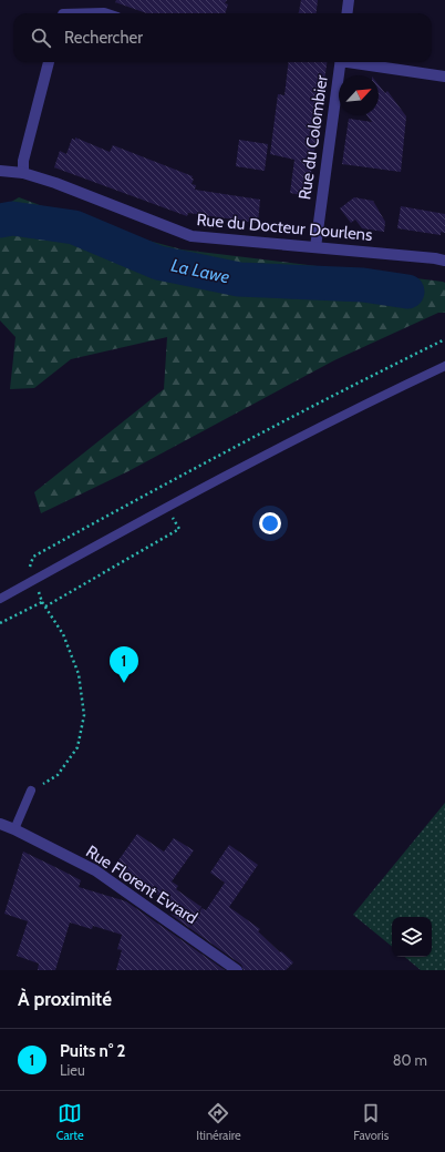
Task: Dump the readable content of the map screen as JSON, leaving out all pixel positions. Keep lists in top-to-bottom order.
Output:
{
  "streets": {
    "street": ["Rue du Colombier", "Rue du Docteur Dourlens", "Rue Florent Evrard"]
  },
  "crossings": [
    ["Rue du Colombier", "Rue du Docteur Dourlens"]
  ],
  "water": ["La Lawe"],
  "north": "top right",
  "page": {
    "search": "Rechercher",
    "pins": "1",
    "heading": "À proximité",
    "list": [
      {
        "mark": "1",
        "name": "Puits n° 2",
        "note": "Lieu",
        "value": "80 m"
      }
    ],
    "nav": ["Carte", "Itinéraire", "Favoris"]
  }
}
